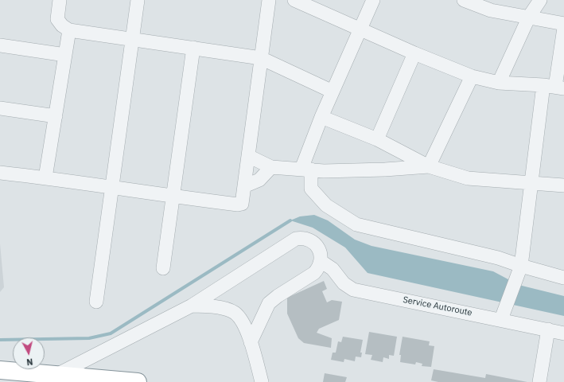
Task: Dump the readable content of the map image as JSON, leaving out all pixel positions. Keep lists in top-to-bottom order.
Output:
{
  "streets": {
    "street": ["Service Autoroute"]
  },
  "north": "bottom"
}
